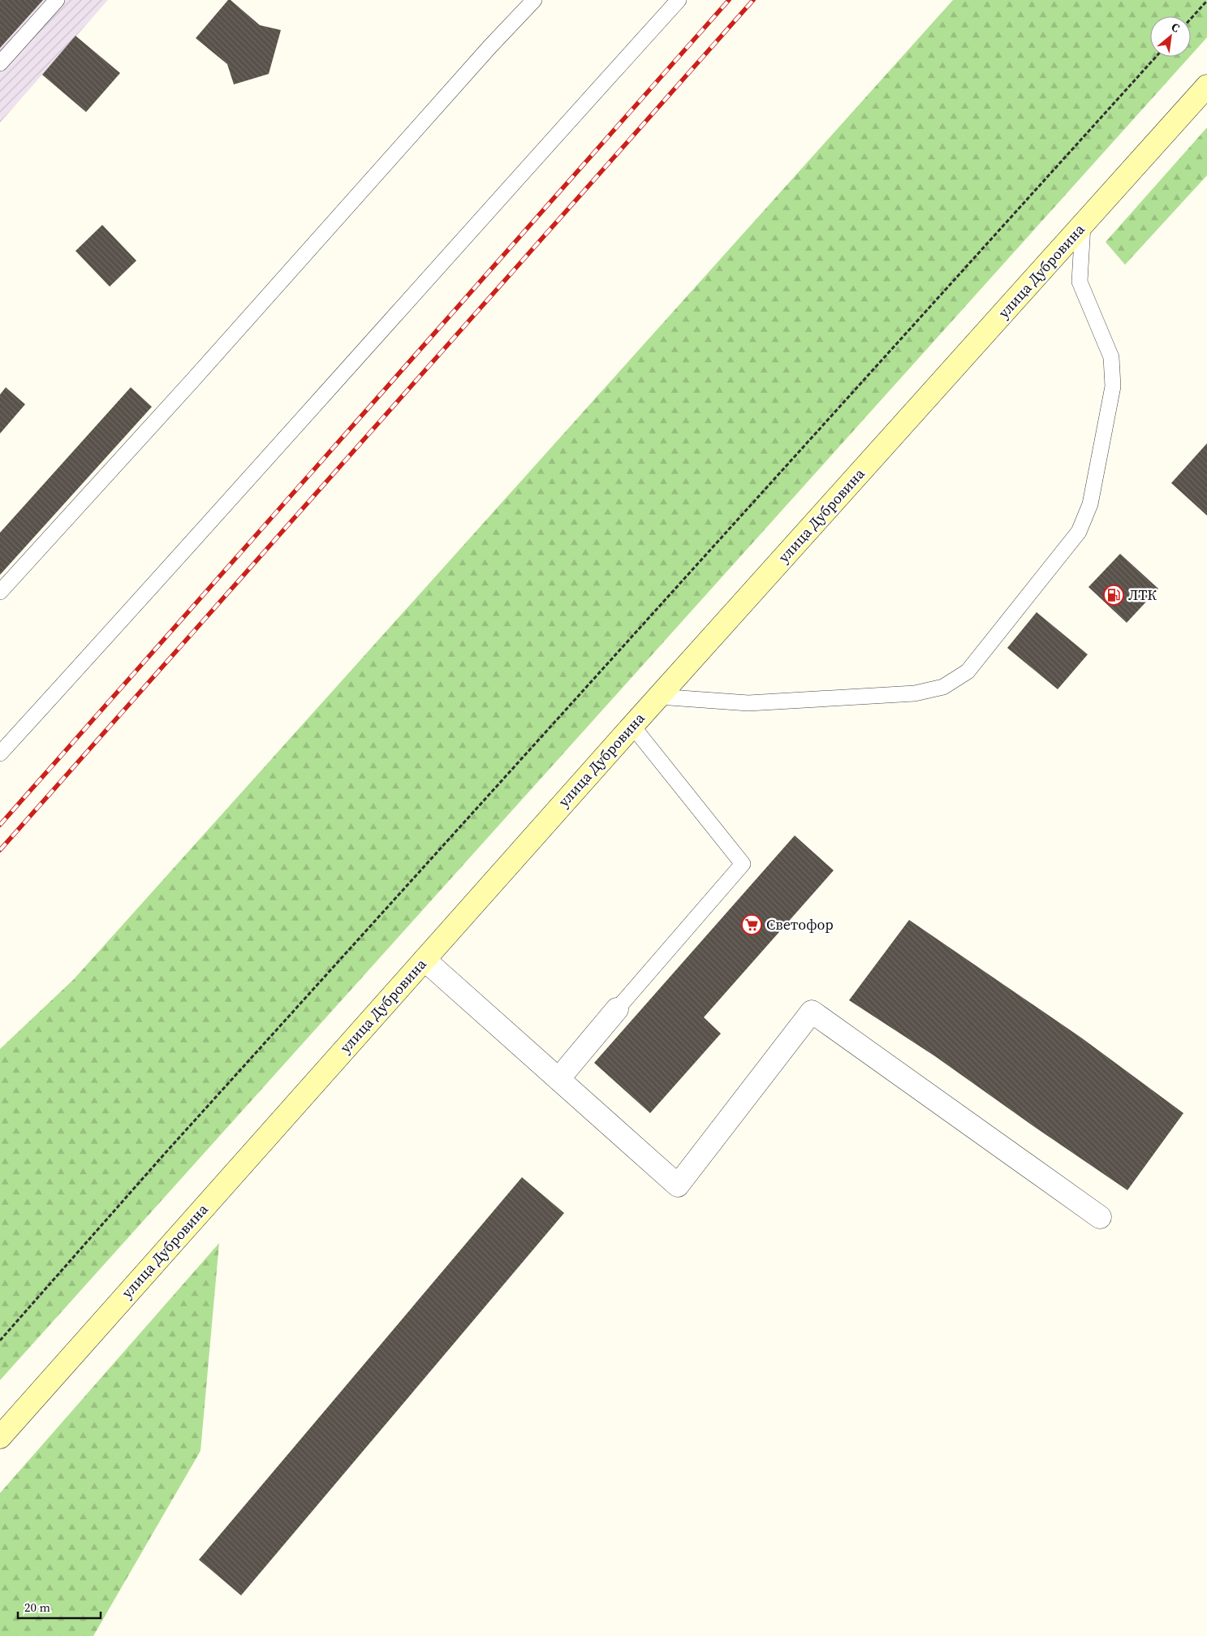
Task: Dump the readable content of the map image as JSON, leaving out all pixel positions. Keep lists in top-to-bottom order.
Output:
{
  "streets": {
    "main road": ["улица Дубровина"]
  },
  "places": {
    "fuel station": ["ЛТК"],
    "supermarket": ["Светофор"]
  },
  "scale_bar": "20 m",
  "north": "top right"
}
